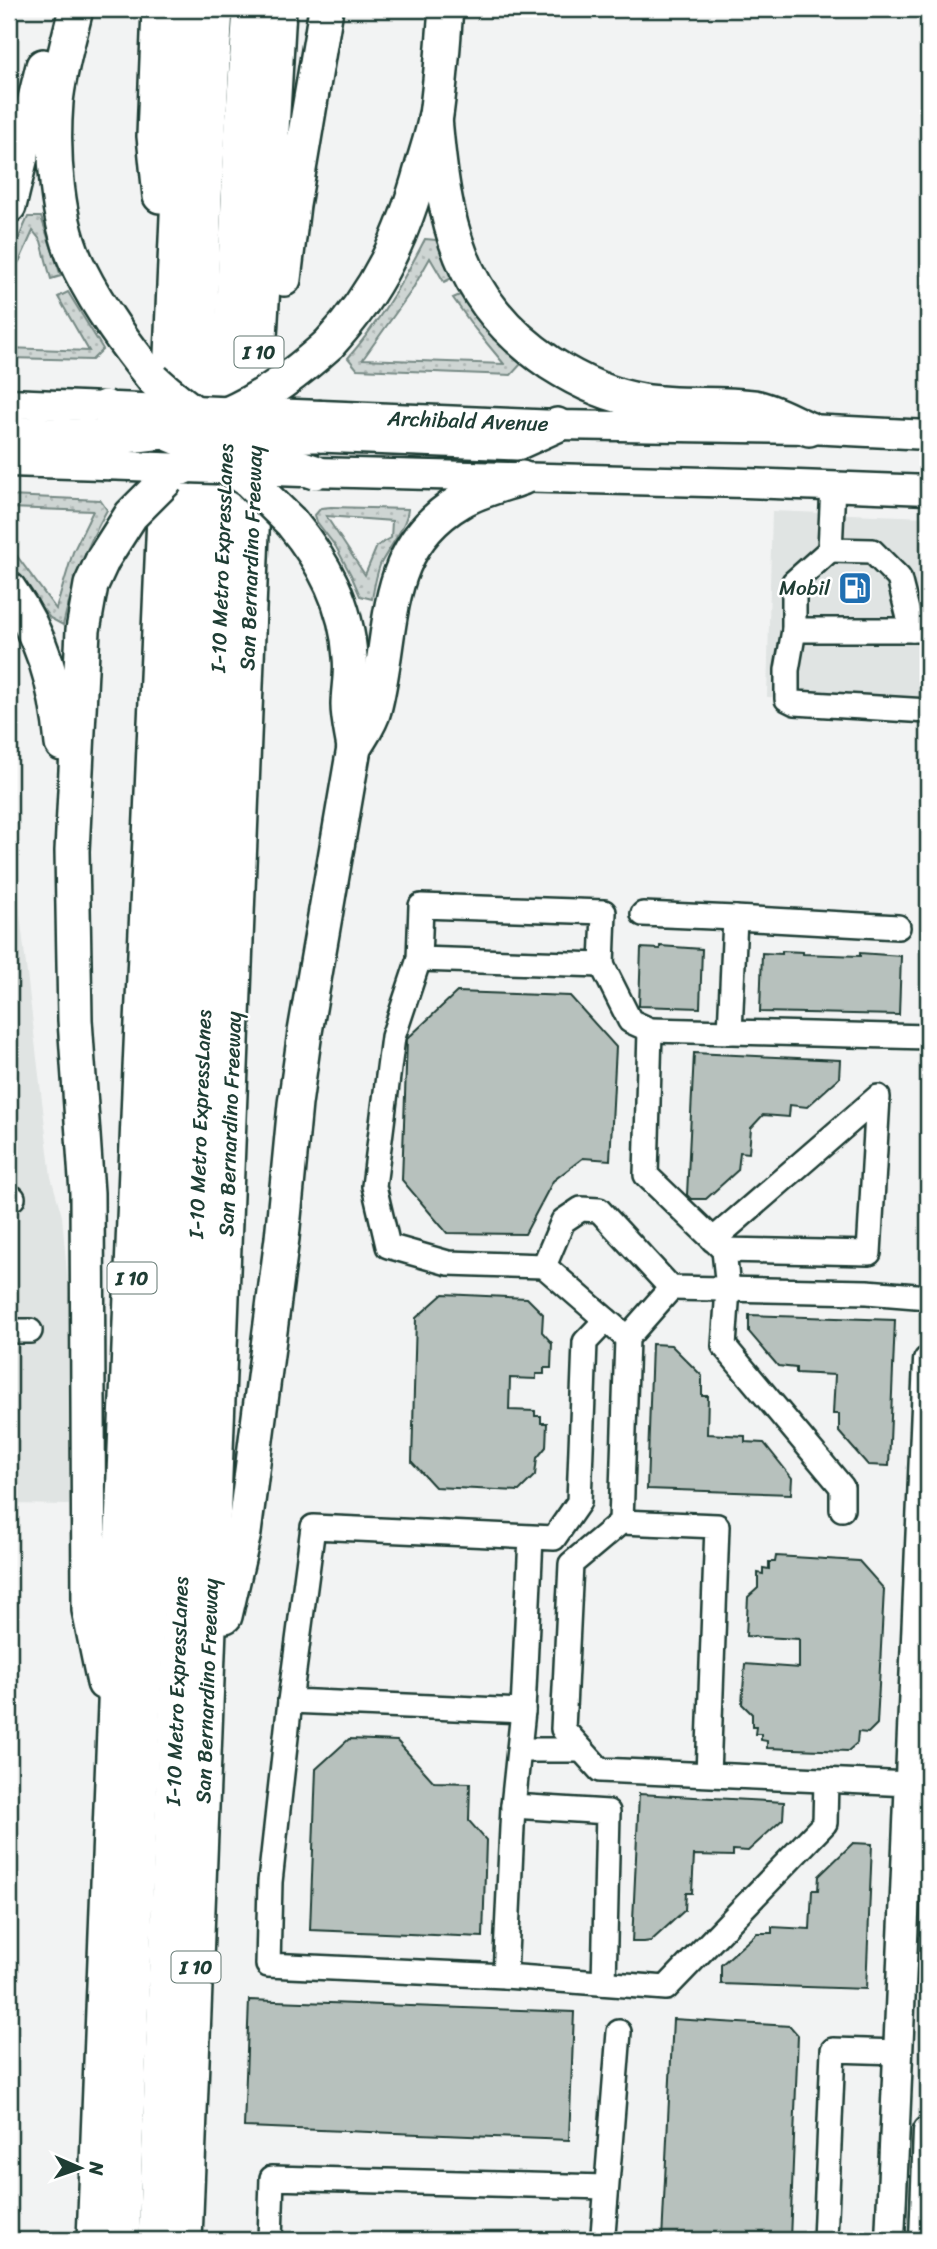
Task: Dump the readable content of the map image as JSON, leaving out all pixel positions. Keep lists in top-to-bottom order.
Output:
{
  "streets": {
    "highway": ["I 10", "I-10 Metro ExpressLanes", "San Bernardino Freeway"],
    "main road": ["Archibald Avenue"]
  },
  "places": {
    "fuel station": ["Mobil"]
  },
  "north": "right"
}
